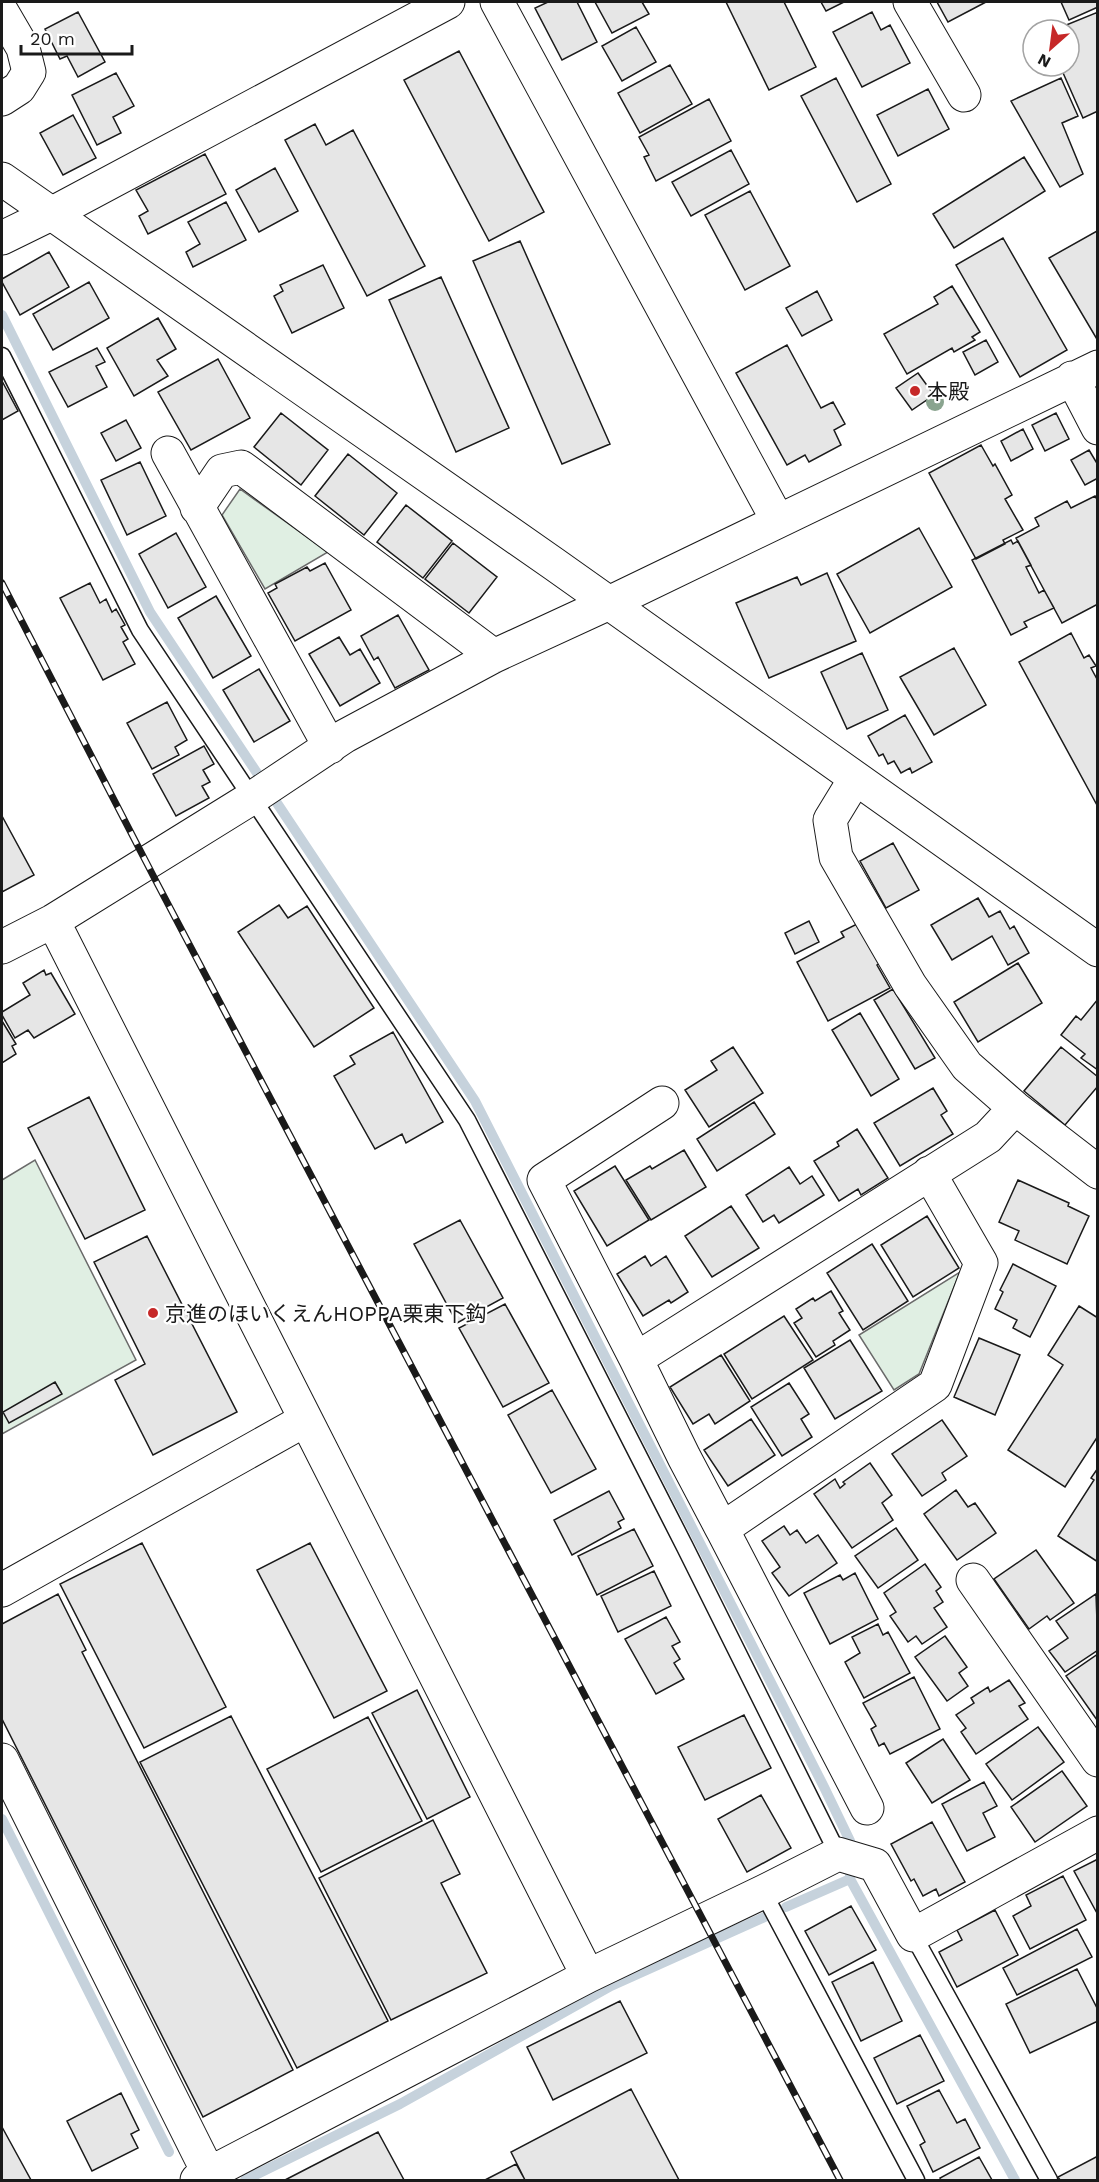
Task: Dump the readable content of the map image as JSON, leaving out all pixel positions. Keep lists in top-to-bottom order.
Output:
{
  "places": ["本殿", "京進のほいくえんHOPPA栗東下鈎"],
  "scale_bar": "20 m",
  "north": "bottom left"
}
